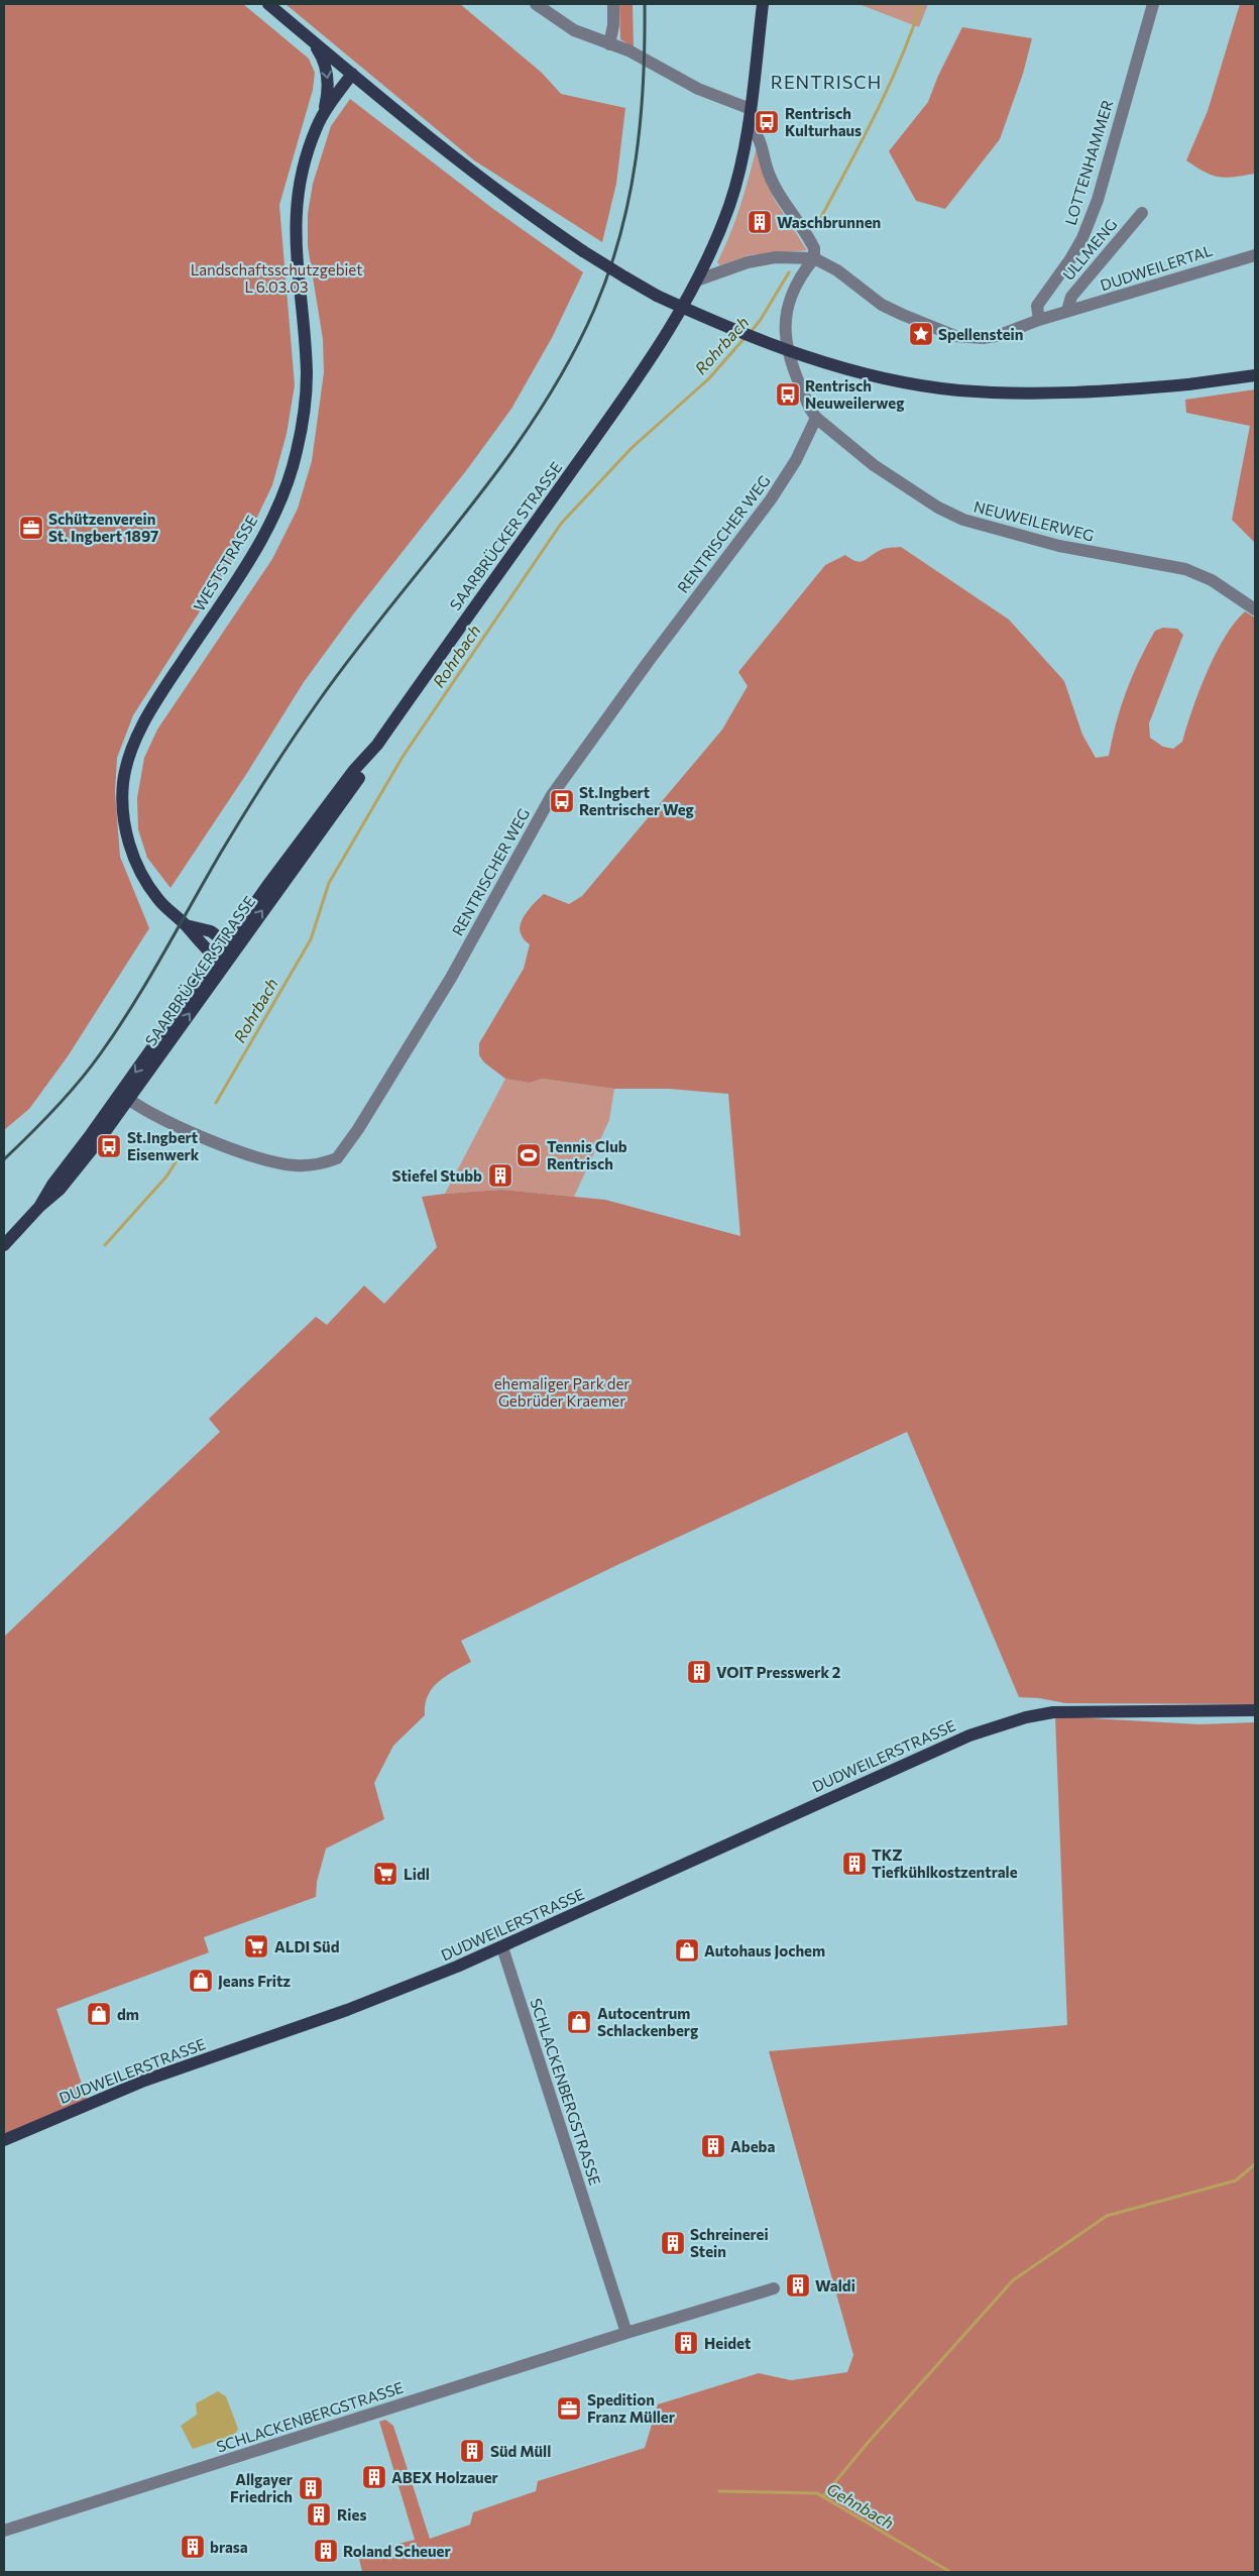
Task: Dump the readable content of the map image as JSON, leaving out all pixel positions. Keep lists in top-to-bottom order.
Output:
{
  "streets": {
    "main road": ["SAARBRÜCKER STRASSE", "WESTSTRASSE", "DUDWEILERSTRASSE"],
    "street": [
      "LOTTENHAMMER",
      "ULLMENG",
      "DUDWEILERTAL",
      "NEUWEILERWEG",
      "RENTRISCHER WEG",
      "SCHLACKENBERGSTRASSE"
    ]
  },
  "crossings": [
    ["LOTTENHAMMER", "DUDWEILERTAL"],
    ["ULLMENG", "DUDWEILERTAL"],
    ["DUDWEILERTAL", "NEUWEILERWEG"],
    ["NEUWEILERWEG", "RENTRISCHER WEG"],
    ["RENTRISCHER WEG", "SAARBRÜCKER STRASSE"],
    ["SAARBRÜCKER STRASSE", "WESTSTRASSE"],
    ["DUDWEILERSTRASSE", "SCHLACKENBERGSTRASSE"]
  ],
  "districts": ["RENTRISCH"],
  "water": ["Rohrbach", "Gehnbach"],
  "parks": ["Landschaftsschutzgebiet L 6.03.03", "ehemaliger Park der Gebrüder Kraemer"],
  "places": {
    "bus stop": [
      "Rentrisch Kulturhaus",
      "Rentrisch Neuweilerweg",
      "St.Ingbert Rentrischer Weg",
      "St.Ingbert Eisenwerk"
    ],
    "building": [
      "Waschbrunnen",
      "Stiefel Stubb",
      "VOIT Presswerk 2",
      "TKZ Tiefkühlkostzentrale",
      "Abeba",
      "Schreinerei Stein",
      "Waldi",
      "Heidet",
      "Süd Müll",
      "ABEX Holzauer",
      "Allgayer Friedrich",
      "Ries",
      "brasa",
      "Roland Scheuer"
    ],
    "place": ["Spellenstein"],
    "office": ["Schützenverein St. Ingbert 1897", "Spedition Franz Müller"],
    "sports": ["Tennis Club Rentrisch"],
    "supermarket": ["Lidl", "ALDI Süd"],
    "shop": [
      "Autohaus Jochem",
      "Jeans Fritz",
      "dm",
      "Autocentrum Schlackenberg"
    ]
  }
}
